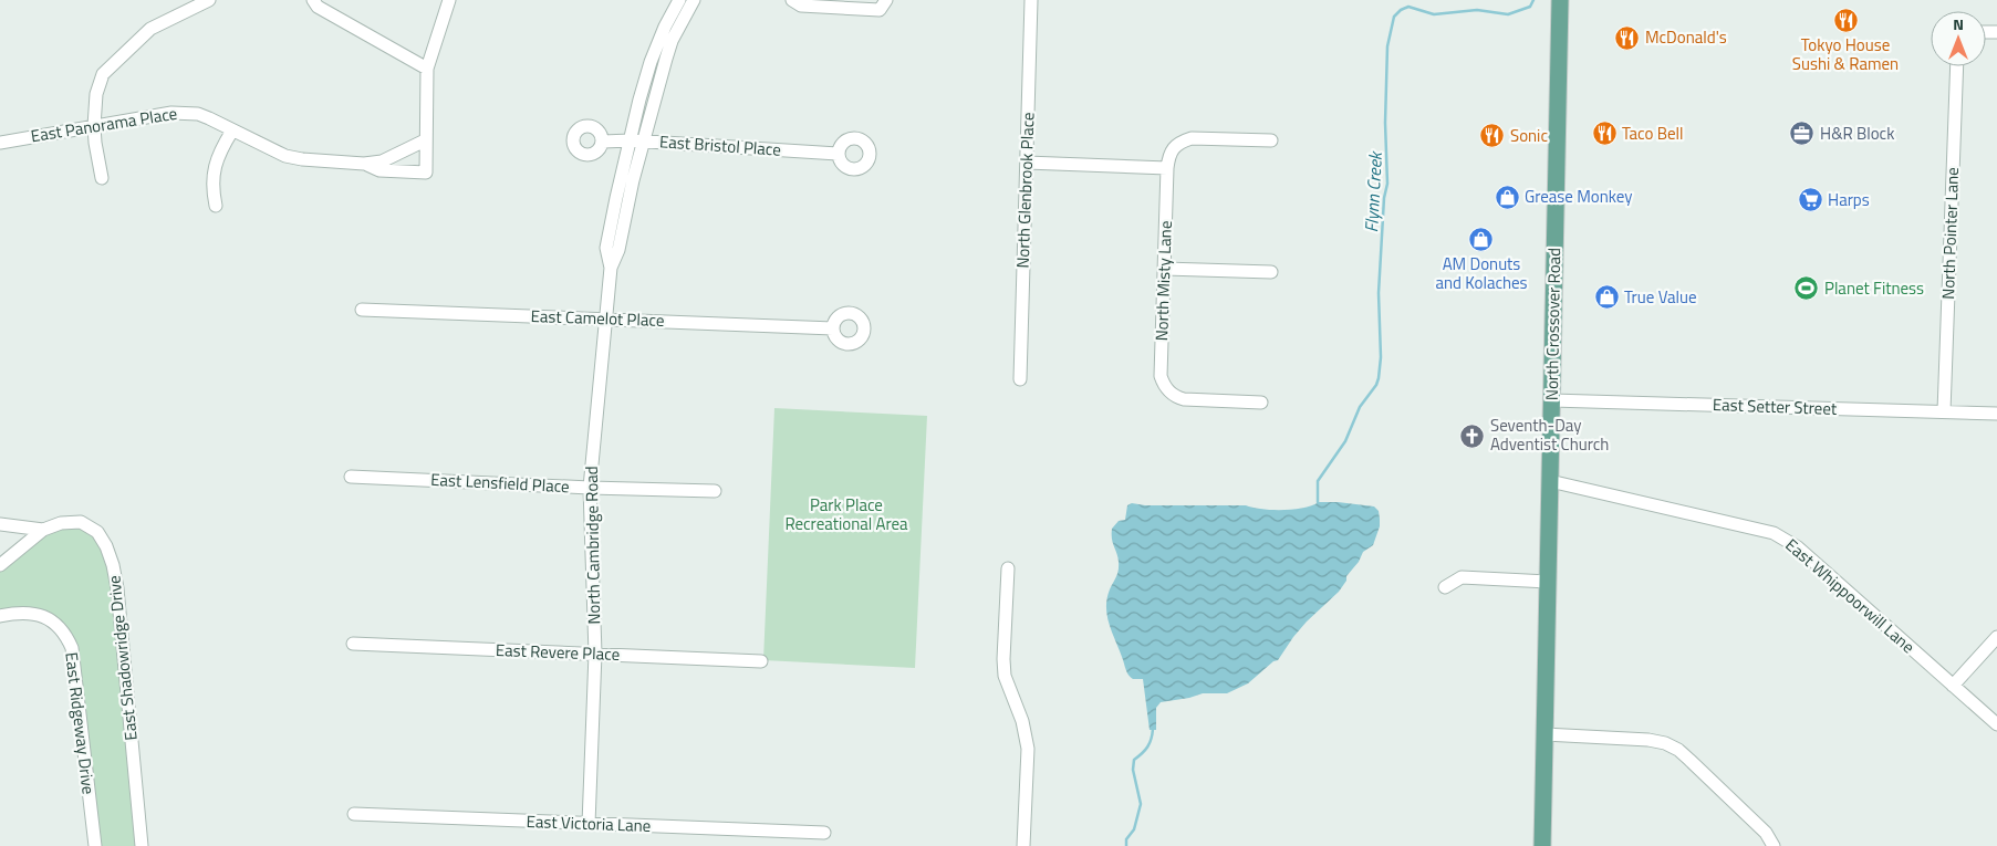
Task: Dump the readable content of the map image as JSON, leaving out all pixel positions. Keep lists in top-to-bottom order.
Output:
{
  "streets": {
    "main road": ["North Crossover Road"],
    "street": [
      "East Panorama Place",
      "East Bristol Place",
      "North Glenbrook Place",
      "North Pointer Lane",
      "North Misty Lane",
      "East Camelot Place",
      "East Setter Street",
      "East Lensfield Place",
      "North Cambridge Road",
      "East Whippoorwill Lane",
      "East Revere Place",
      "East Shadowridge Drive",
      "East Ridgeway Drive",
      "East Victoria Lane"
    ]
  },
  "crossings": [
    ["East Bristol Place", "North Cambridge Road"],
    ["North Pointer Lane", "East Setter Street"],
    ["East Camelot Place", "North Cambridge Road"],
    ["North Crossover Road", "East Setter Street"],
    ["North Crossover Road", "East Whippoorwill Lane"],
    ["East Lensfield Place", "North Cambridge Road"],
    ["North Cambridge Road", "East Revere Place"],
    ["North Cambridge Road", "East Victoria Lane"]
  ],
  "water": ["Flynn Creek"],
  "parks": ["Park Place Recreational Area"],
  "places": {
    "restaurant": [
      "Tokyo House Sushi & Ramen",
      "McDonald's",
      "Taco Bell",
      "Sonic"
    ],
    "office": ["H&R Block"],
    "shop": ["Grease Monkey", "AM Donuts and Kolaches", "True Value"],
    "supermarket": ["Harps"],
    "sports": ["Planet Fitness"],
    "church": ["Seventh-Day Adventist Church"]
  },
  "north": "top"
}
